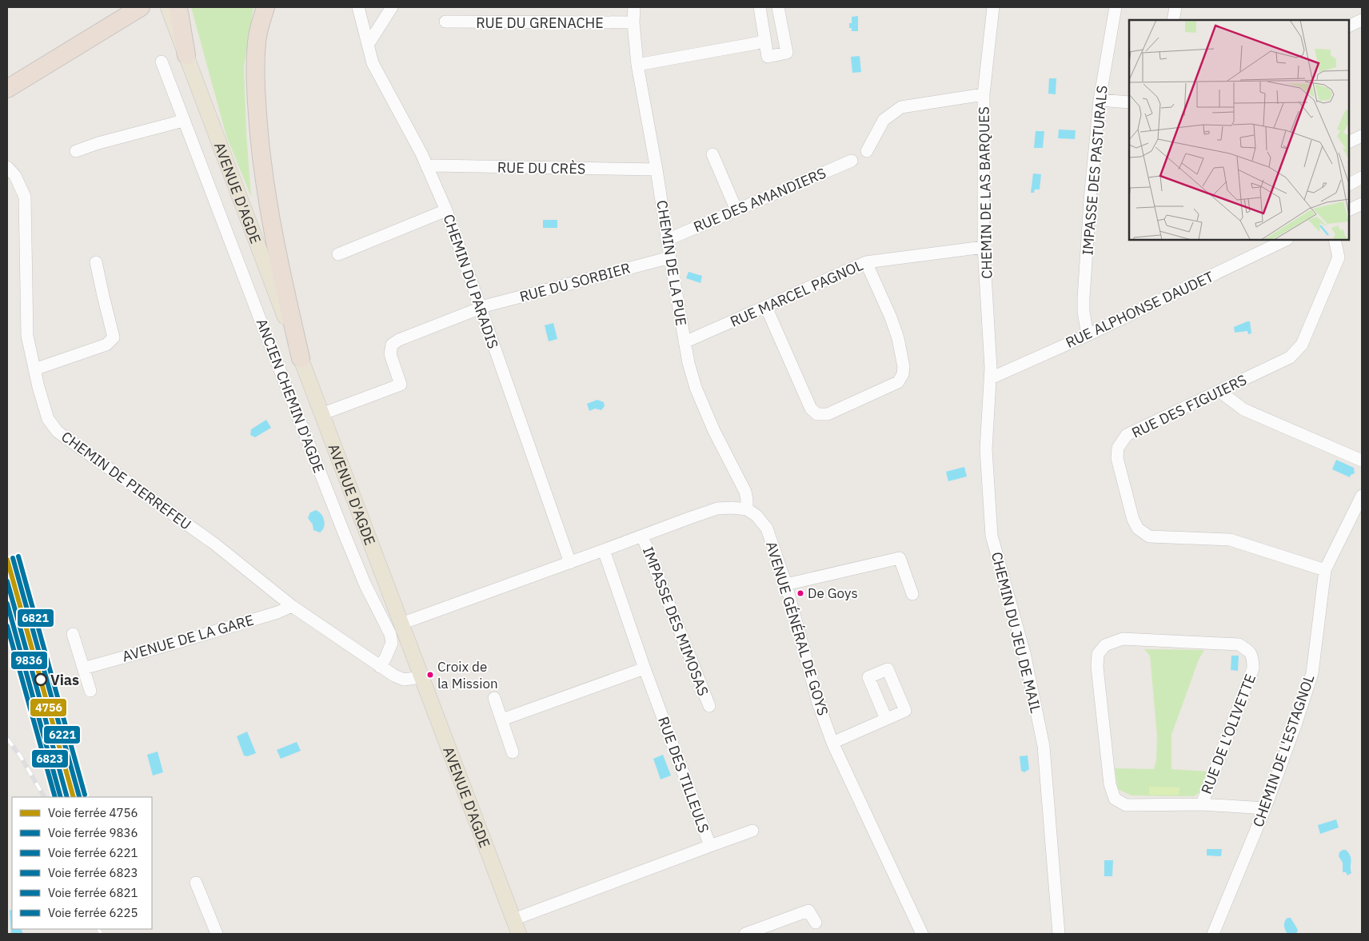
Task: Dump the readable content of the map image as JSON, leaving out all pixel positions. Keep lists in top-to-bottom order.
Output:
{
  "streets": {
    "main road": ["AVENUE D'AGDE"],
    "street": [
      "RUE DU GRENACHE",
      "RUE DU CRÈS",
      "IMPASSE DES PASTURALS",
      "CHEMIN DE LAS BARQUES",
      "RUE DES AMANDIERS",
      "CHEMIN DE LA PUE",
      "CHEMIN DU PARADIS",
      "RUE DU SORBIER",
      "RUE MARCEL PAGNOL",
      "RUE ALPHONSE DAUDET",
      "ANCIEN CHEMIN D'AGDE",
      "RUE DES FIGUIERS",
      "CHEMIN DE PIERREFEU",
      "IMPASSE DES MIMOSAS",
      "AVENUE GÉNÉRAL DE GOYS",
      "CHEMIN DU JEU DE MAIL",
      "AVENUE DE LA GARE",
      "RUE DE L'OLIVETTE",
      "CHEMIN DE L'ESTAGNOL",
      "RUE DES TILLEULS"
    ]
  },
  "crossings": [
    ["RUE DU GRENACHE", "CHEMIN DE LA PUE"],
    ["RUE DU CRÈS", "CHEMIN DE LA PUE"],
    ["RUE DU CRÈS", "CHEMIN DU PARADIS"],
    ["IMPASSE DES PASTURALS", "RUE ALPHONSE DAUDET"],
    ["AVENUE D'AGDE", "RUE DU SORBIER"],
    ["AVENUE D'AGDE", "CHEMIN DE PIERREFEU"],
    ["AVENUE D'AGDE", "RUE DES TILLEULS"],
    ["CHEMIN DE LAS BARQUES", "RUE MARCEL PAGNOL"],
    ["CHEMIN DE LAS BARQUES", "RUE ALPHONSE DAUDET"],
    ["CHEMIN DE LAS BARQUES", "CHEMIN DU JEU DE MAIL"],
    ["RUE DES AMANDIERS", "CHEMIN DE LA PUE"],
    ["CHEMIN DE LA PUE", "RUE DU SORBIER"],
    ["CHEMIN DE LA PUE", "RUE MARCEL PAGNOL"],
    ["CHEMIN DE LA PUE", "AVENUE GÉNÉRAL DE GOYS"],
    ["CHEMIN DU PARADIS", "RUE DU SORBIER"],
    ["RUE ALPHONSE DAUDET", "CHEMIN DU JEU DE MAIL"],
    ["ANCIEN CHEMIN D'AGDE", "CHEMIN DE PIERREFEU"],
    ["RUE DES FIGUIERS", "CHEMIN DE L'ESTAGNOL"],
    ["CHEMIN DE PIERREFEU", "AVENUE DE LA GARE"],
    ["RUE DE L'OLIVETTE", "CHEMIN DE L'ESTAGNOL"]
  ],
  "places": ["De Goys", "Croix de la Mission", "Vias"],
  "lines": [
    "rail line 6821",
    "rail line 6221",
    "rail line 4756",
    "rail line 9836",
    "rail line 6823",
    "rail line 6225"
  ],
  "legend": [
    "Voie ferrée 4756",
    "Voie ferrée 9836",
    "Voie ferrée 6221",
    "Voie ferrée 6823",
    "Voie ferrée 6821",
    "Voie ferrée 6225"
  ]
}
